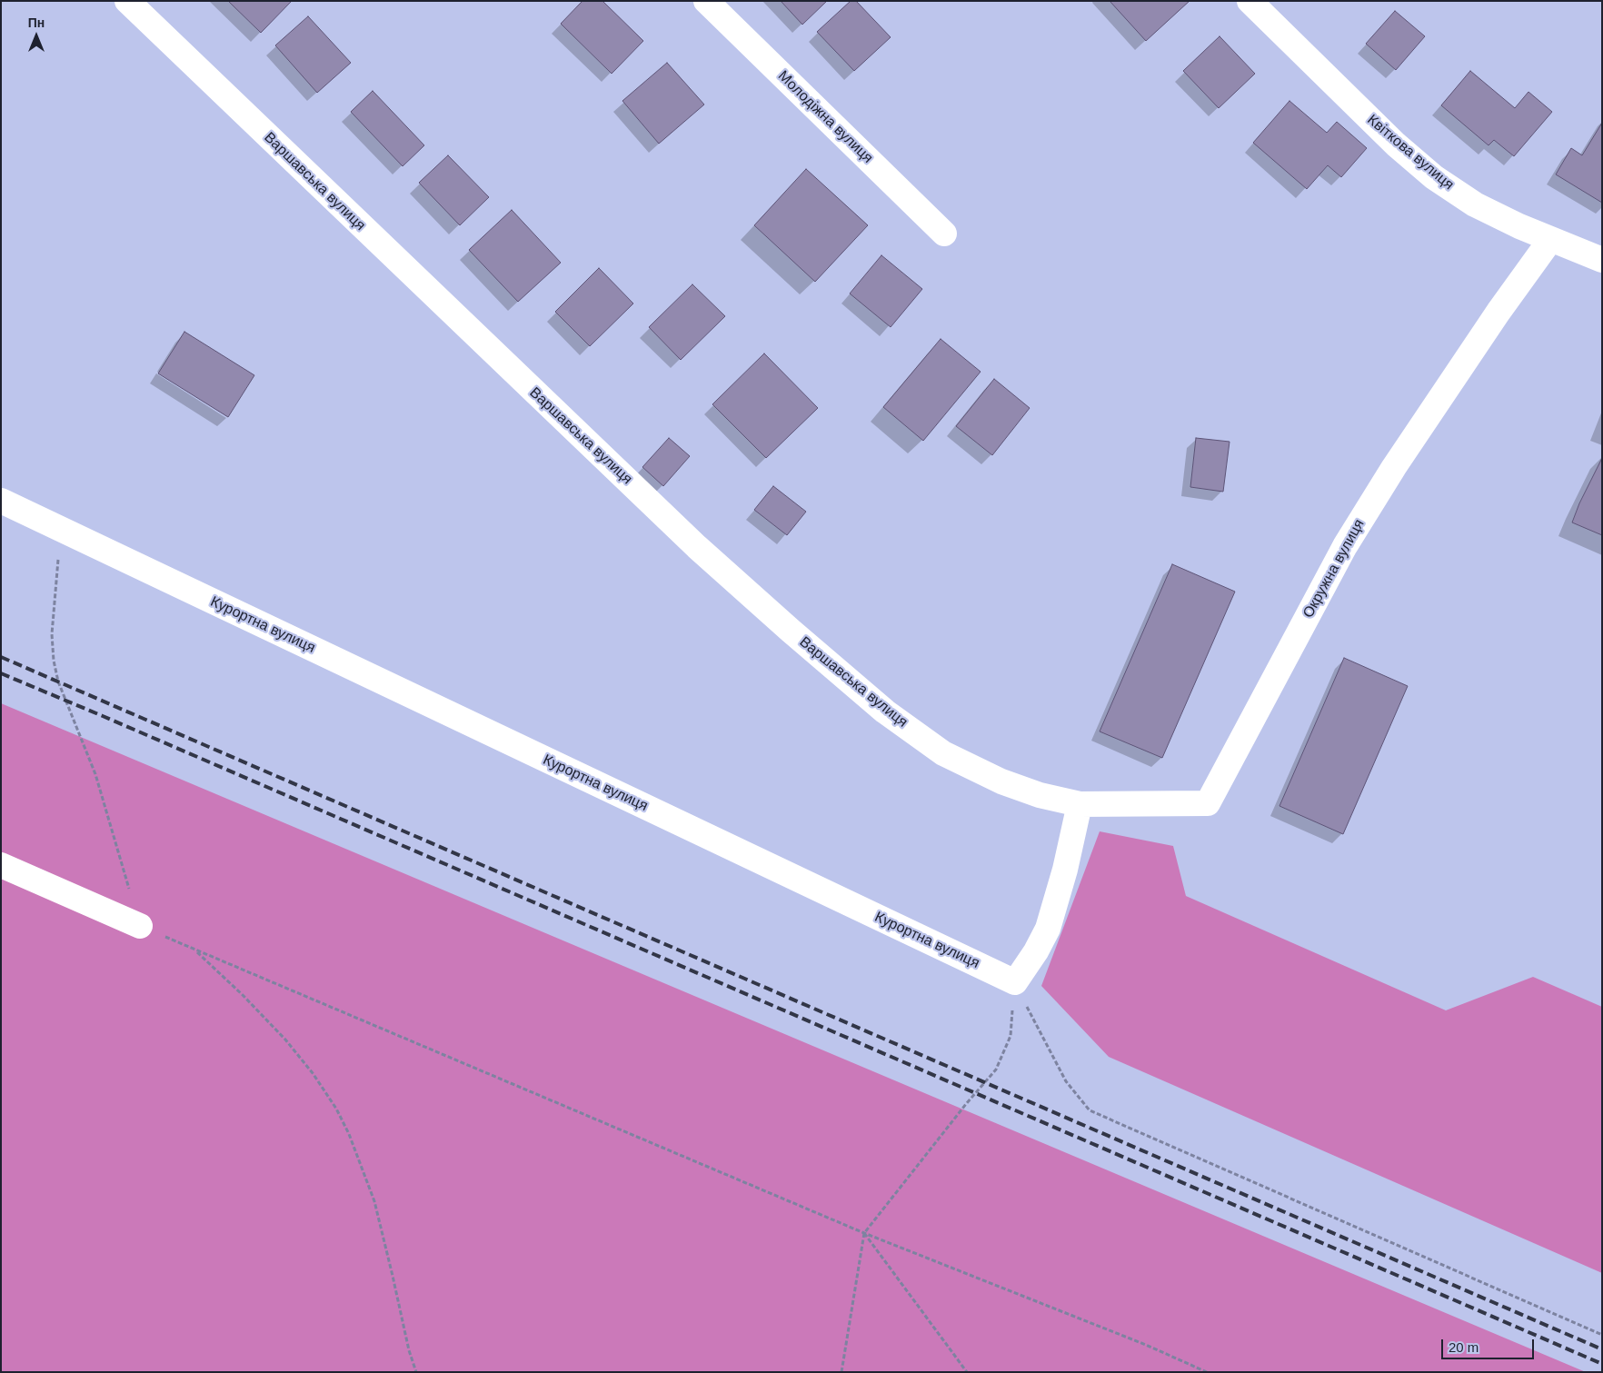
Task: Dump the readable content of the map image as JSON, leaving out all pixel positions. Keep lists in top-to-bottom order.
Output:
{
  "streets": {
    "street": [
      "Молодіжна вулиця",
      "Квіткова вулиця",
      "Варшавська вулиця",
      "Окружна вулиця",
      "Курортна вулиця"
    ]
  },
  "crossings": [
    ["Квіткова вулиця", "Окружна вулиця"],
    ["Варшавська вулиця", "Окружна вулиця"]
  ],
  "scale_bar": "20 m",
  "north": "top"
}
